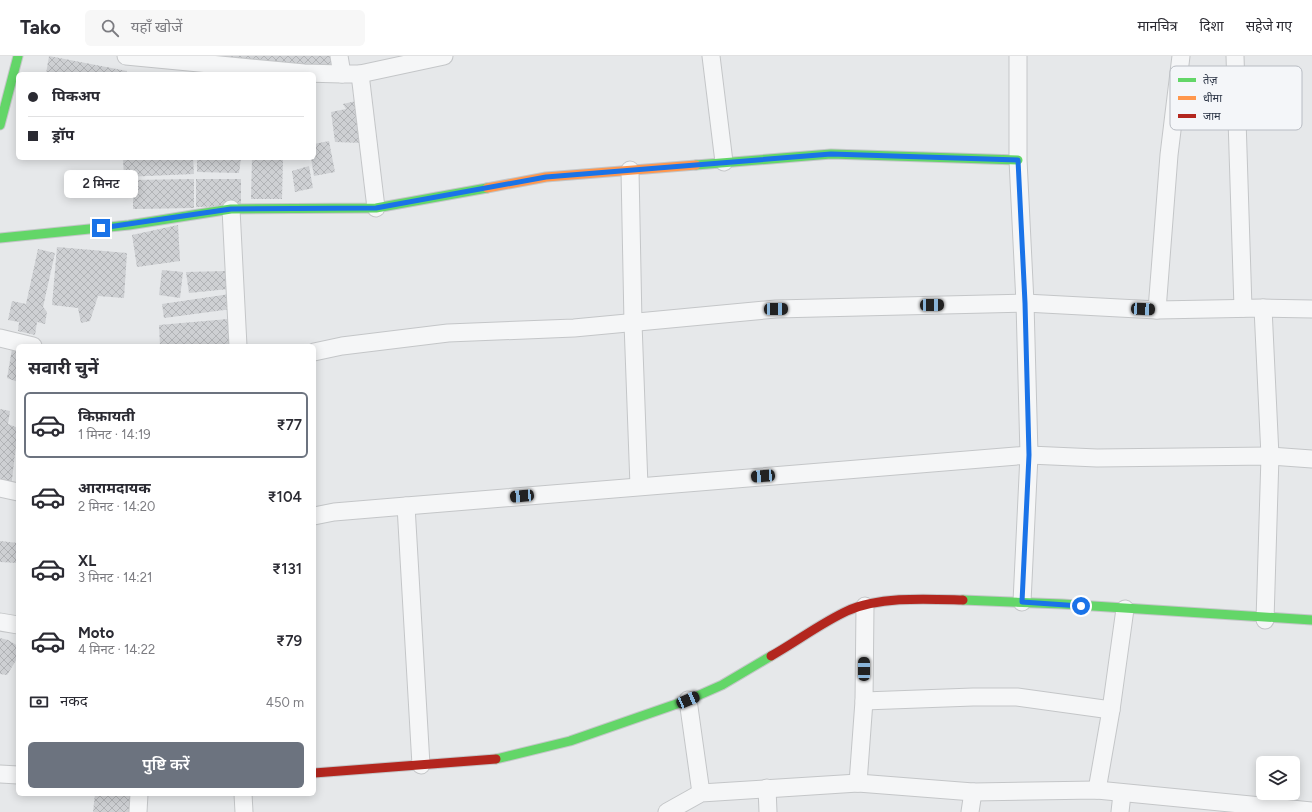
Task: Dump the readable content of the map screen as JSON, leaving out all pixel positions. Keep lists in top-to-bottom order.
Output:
{
  "legend": ["तेज़", "धीमा", "जाम"],
  "page": {
    "header": "Tako",
    "search": "यहाँ खोजें",
    "nav": ["मानचित्र", "दिशा", "सहेजे गए"],
    "banner": ["पिकअप", "ड्रॉप"],
    "bubble": "2 मिनट",
    "heading": "सवारी चुनें",
    "list": [
      {
        "name": "किफ़ायती",
        "note": "1 मिनट · 14:19",
        "value": "₹77"
      },
      {
        "name": "आरामदायक",
        "note": "2 मिनट · 14:20",
        "value": "₹104"
      },
      {
        "name": "XL",
        "note": "3 मिनट · 14:21",
        "value": "₹131"
      },
      {
        "name": "Moto",
        "note": "4 मिनट · 14:22",
        "value": "₹79"
      }
    ],
    "pay": ["नकद", "450 m"],
    "buttons": "पुष्टि करें"
  }
}
